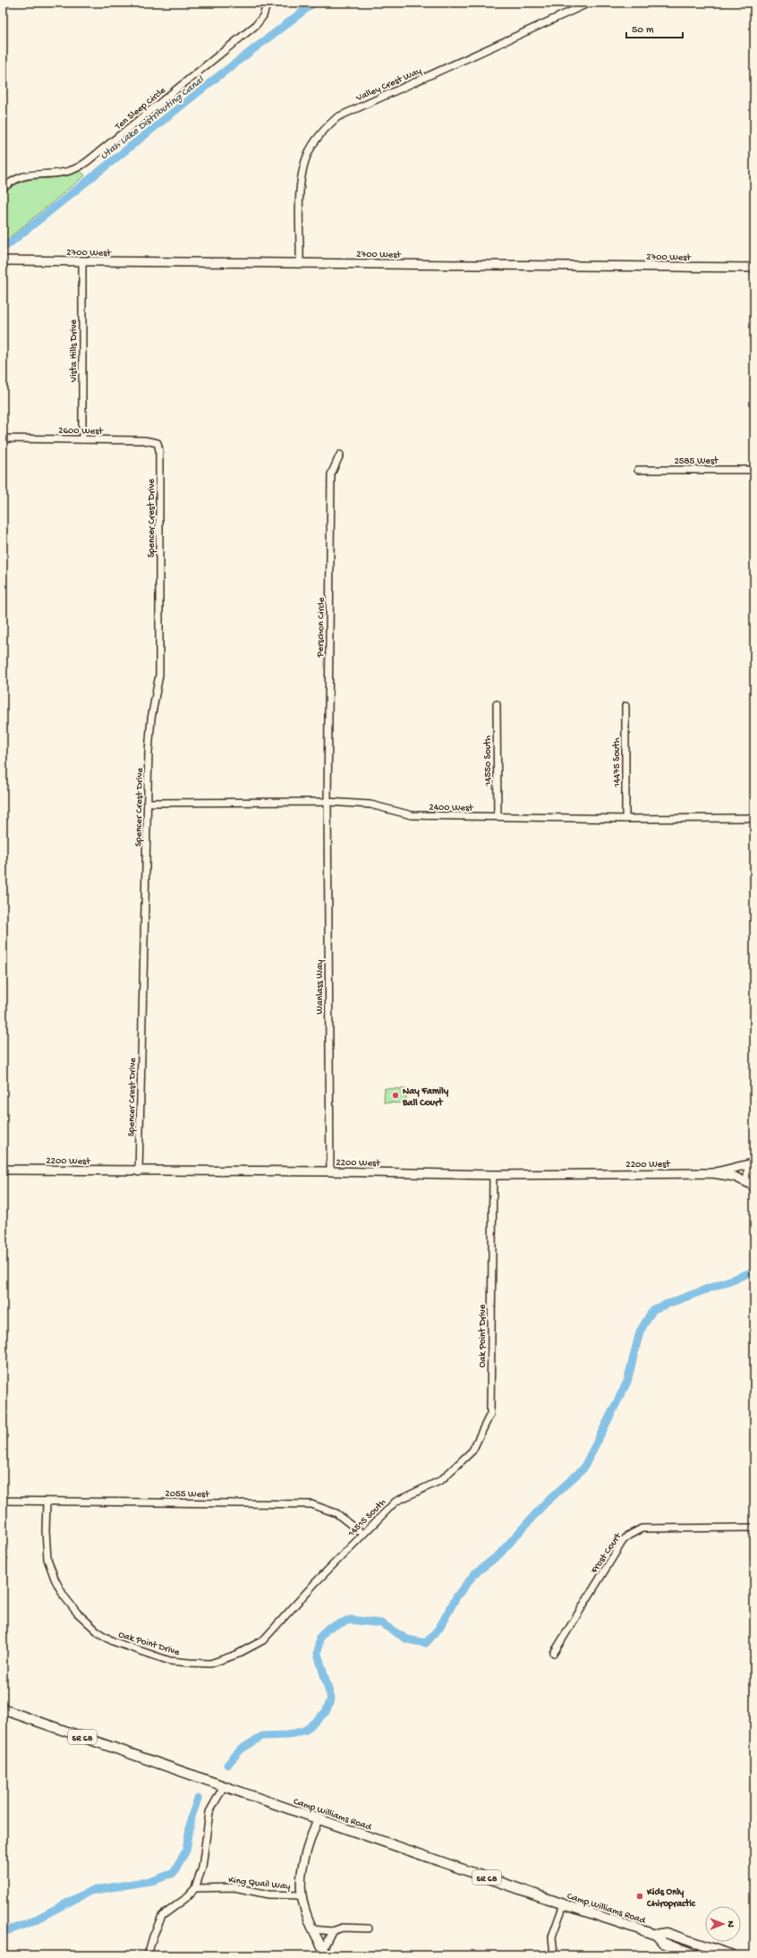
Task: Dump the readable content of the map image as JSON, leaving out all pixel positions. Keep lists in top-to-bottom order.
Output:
{
  "streets": {
    "main road": ["SR 68", "Camp Williams Road"],
    "street": [
      "Valley Crest Way",
      "Ten Sleep Circle",
      "2700 West",
      "Vista Hills Drive",
      "2600 West",
      "2585 West",
      "Spencer Crest Drive",
      "Perschon Circle",
      "14550 South",
      "14475 South",
      "2400 West",
      "Wanlass Way",
      "2200 West",
      "Oak Point Drive",
      "2055 West",
      "14515 South",
      "Frost Court",
      "King Quail Way"
    ]
  },
  "crossings": [
    ["Valley Crest Way", "2700 West"],
    ["2700 West", "Vista Hills Drive"],
    ["Vista Hills Drive", "2600 West"],
    ["2600 West", "Spencer Crest Drive"],
    ["Spencer Crest Drive", "2400 West"],
    ["Spencer Crest Drive", "2200 West"],
    ["Perschon Circle", "2400 West"],
    ["Perschon Circle", "Wanlass Way"],
    ["14550 South", "2400 West"],
    ["14475 South", "2400 West"],
    ["2400 West", "Wanlass Way"],
    ["Wanlass Way", "2200 West"],
    ["2200 West", "Oak Point Drive"],
    ["Oak Point Drive", "2055 West"],
    ["Oak Point Drive", "14515 South"],
    ["2055 West", "14515 South"]
  ],
  "water": ["Utah Lake Distributing Canal"],
  "places": ["Nay Family Ball Court", "Kids Only Chiropractic"],
  "scale_bar": "50 m",
  "north": "right"
}
